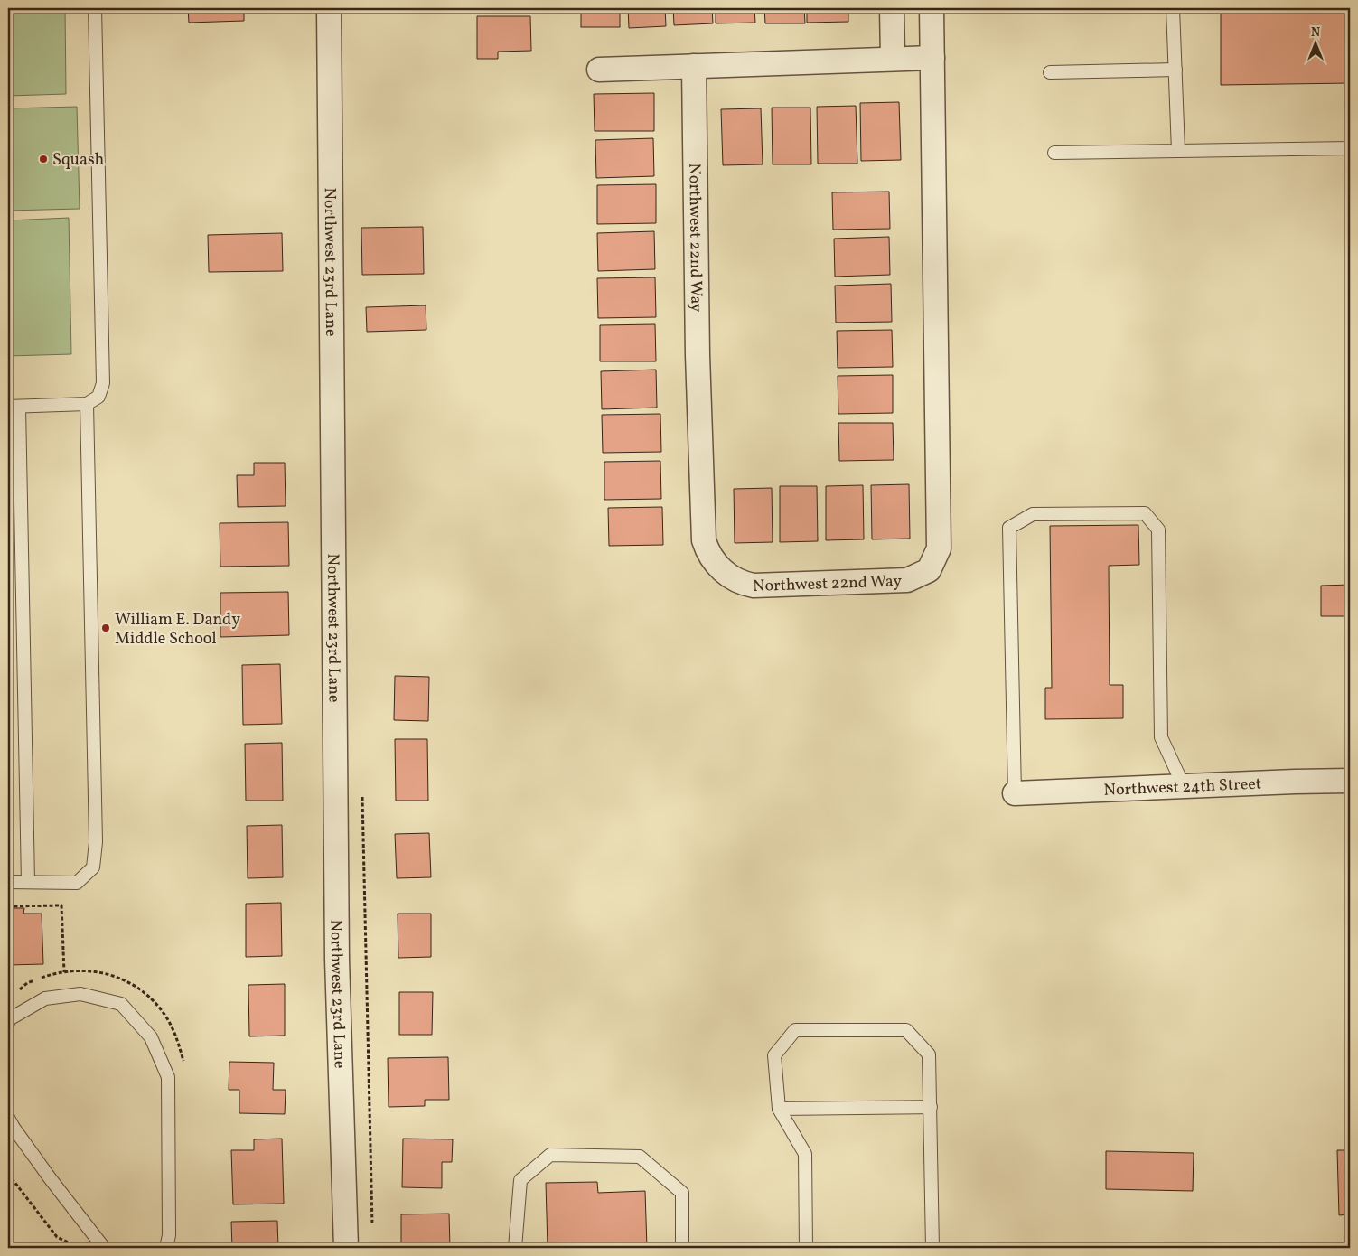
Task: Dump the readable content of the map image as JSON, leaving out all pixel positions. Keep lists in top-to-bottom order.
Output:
{
  "streets": {
    "street": ["Northwest 22nd Way", "Northwest 23rd Lane", "Northwest 24th Street"]
  },
  "places": ["Squash", "William E. Dandy Middle School"],
  "north": "top"
}
